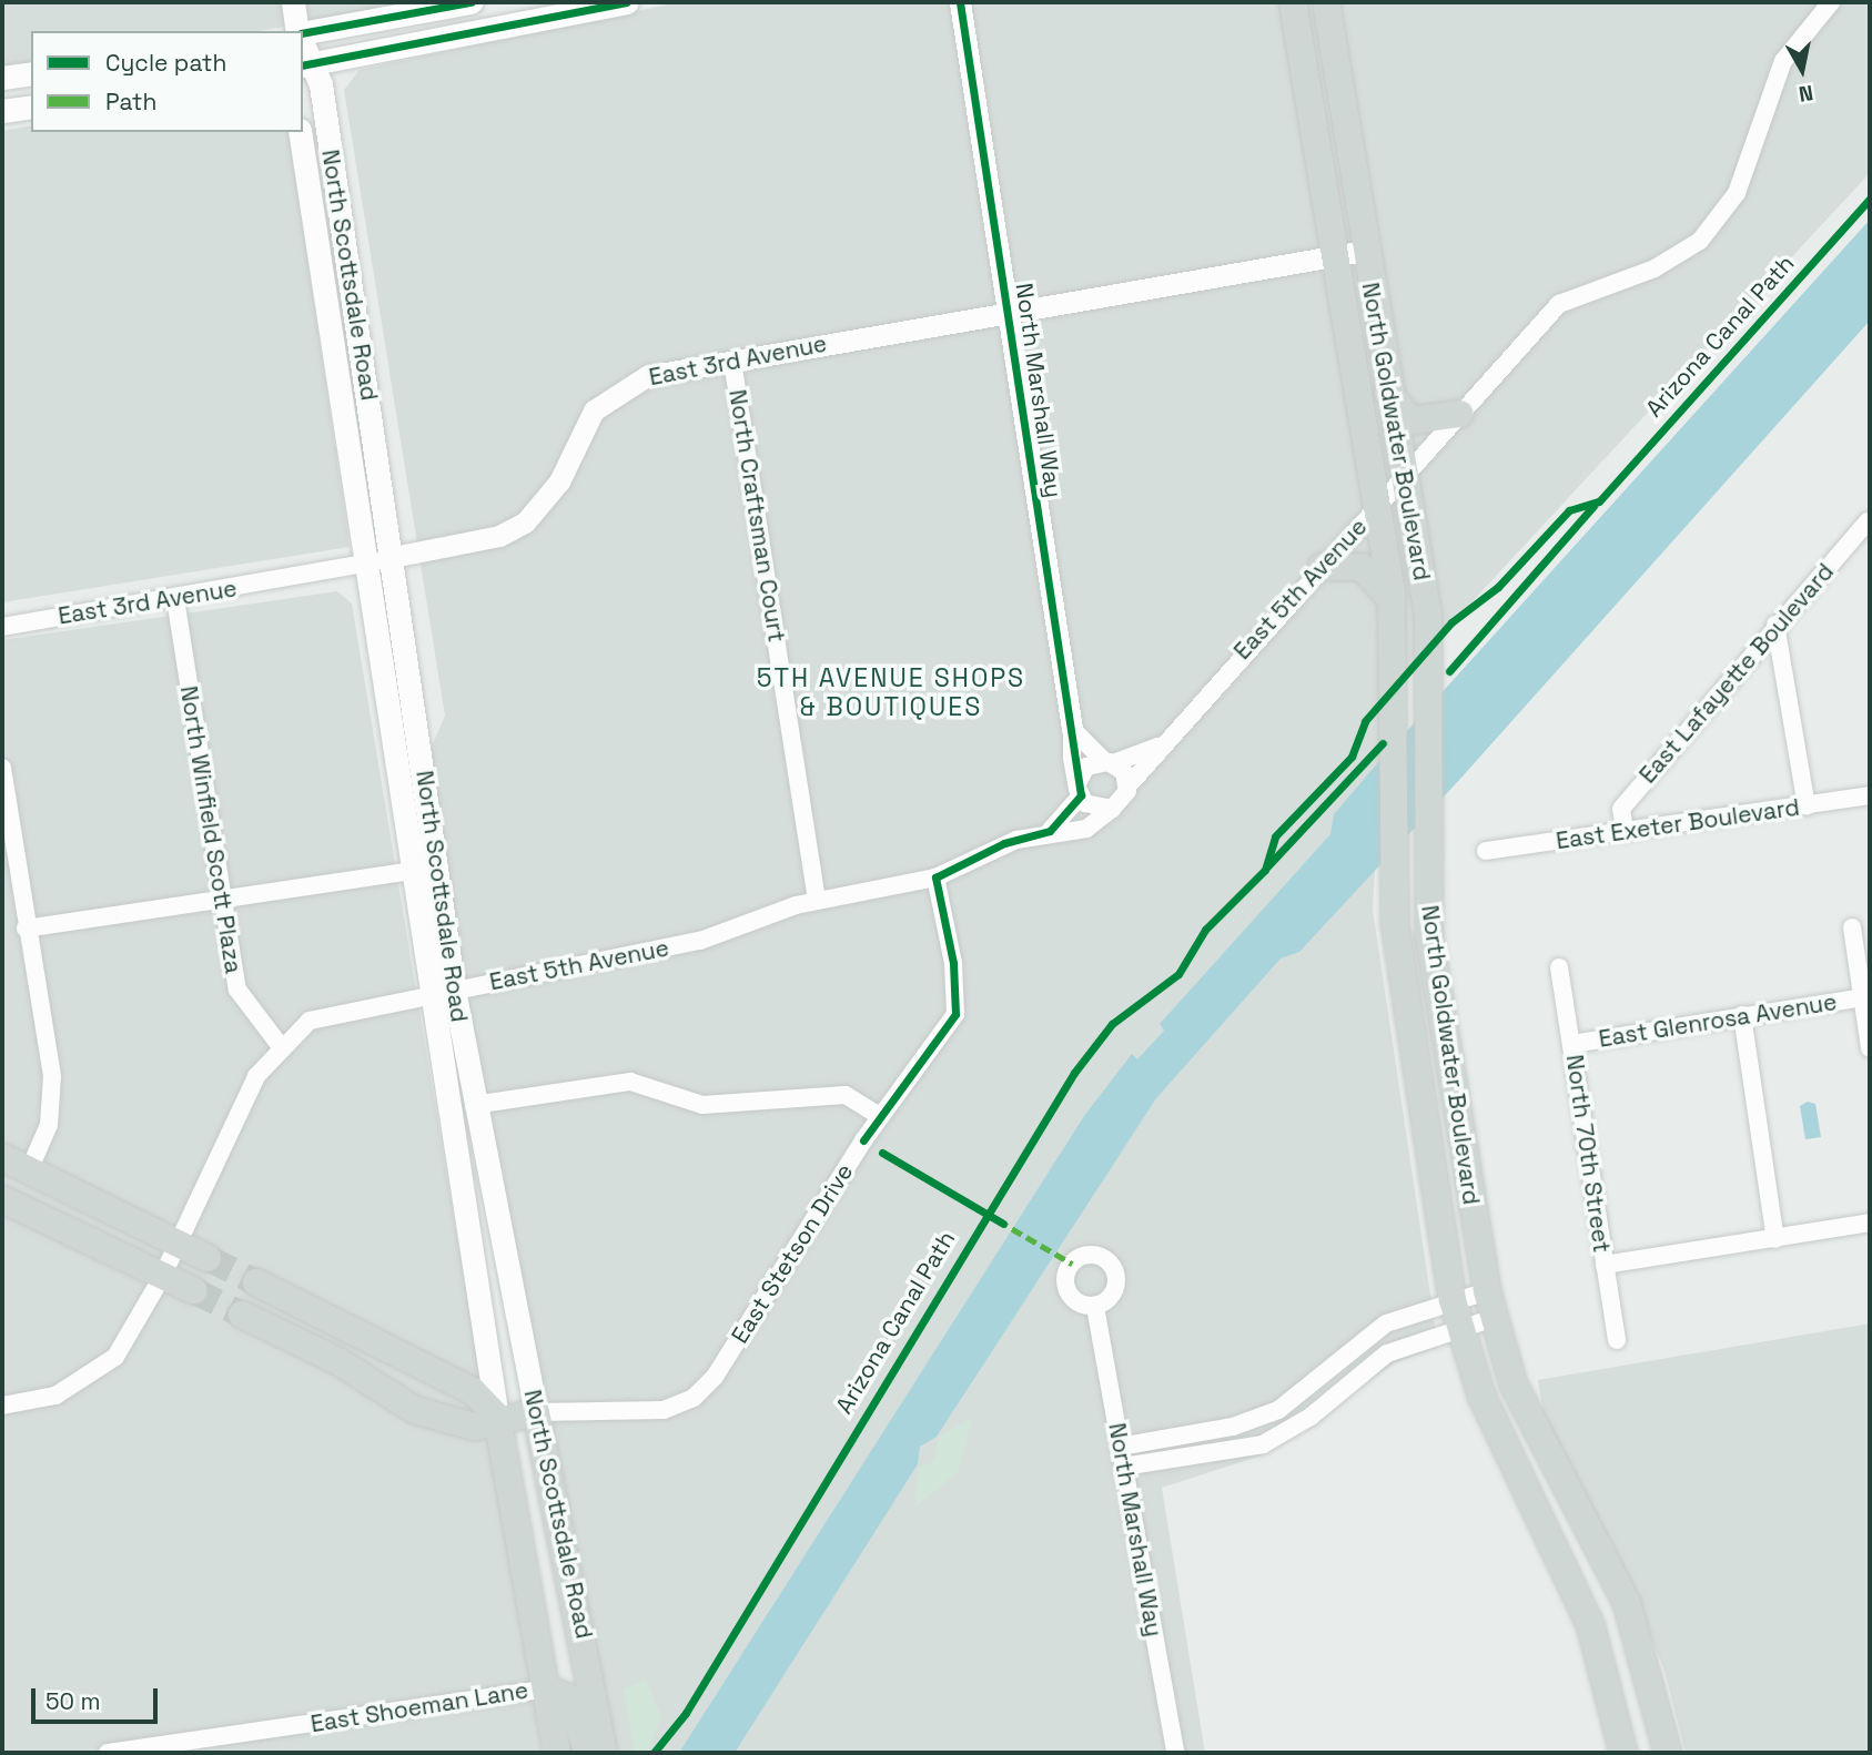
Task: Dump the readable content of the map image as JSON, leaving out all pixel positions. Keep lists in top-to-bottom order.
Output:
{
  "streets": {
    "main road": ["North Scottsdale Road", "North Goldwater Boulevard"],
    "street": [
      "East 3rd Avenue",
      "North Marshall Way",
      "North Craftsman Court",
      "East 5th Avenue",
      "East Lafayette Boulevard",
      "East Exeter Boulevard",
      "North Winfield Scott Plaza",
      "East Glenrosa Avenue",
      "North 70th Street",
      "East Stetson Drive",
      "East Shoeman Lane"
    ],
    "cycle path": ["Arizona Canal Path"]
  },
  "crossings": [
    ["North Scottsdale Road", "East 3rd Avenue"],
    ["North Scottsdale Road", "East 5th Avenue"],
    ["North Scottsdale Road", "East Stetson Drive"],
    ["North Scottsdale Road", "East Shoeman Lane"],
    ["East 3rd Avenue", "North Marshall Way"],
    ["East 3rd Avenue", "North Goldwater Boulevard"],
    ["East 3rd Avenue", "North Craftsman Court"],
    ["East 3rd Avenue", "North Winfield Scott Plaza"],
    ["North Marshall Way", "East 5th Avenue"],
    ["North Goldwater Boulevard", "East 5th Avenue"],
    ["North Craftsman Court", "East 5th Avenue"],
    ["East 5th Avenue", "North Winfield Scott Plaza"],
    ["East 5th Avenue", "East Stetson Drive"],
    ["East Lafayette Boulevard", "East Exeter Boulevard"],
    ["East Glenrosa Avenue", "North 70th Street"]
  ],
  "districts": ["5TH AVENUE SHOPS & BOUTIQUES"],
  "legend": ["Cycle path", "Path"],
  "scale_bar": "50 m",
  "north": "bottom"
}
